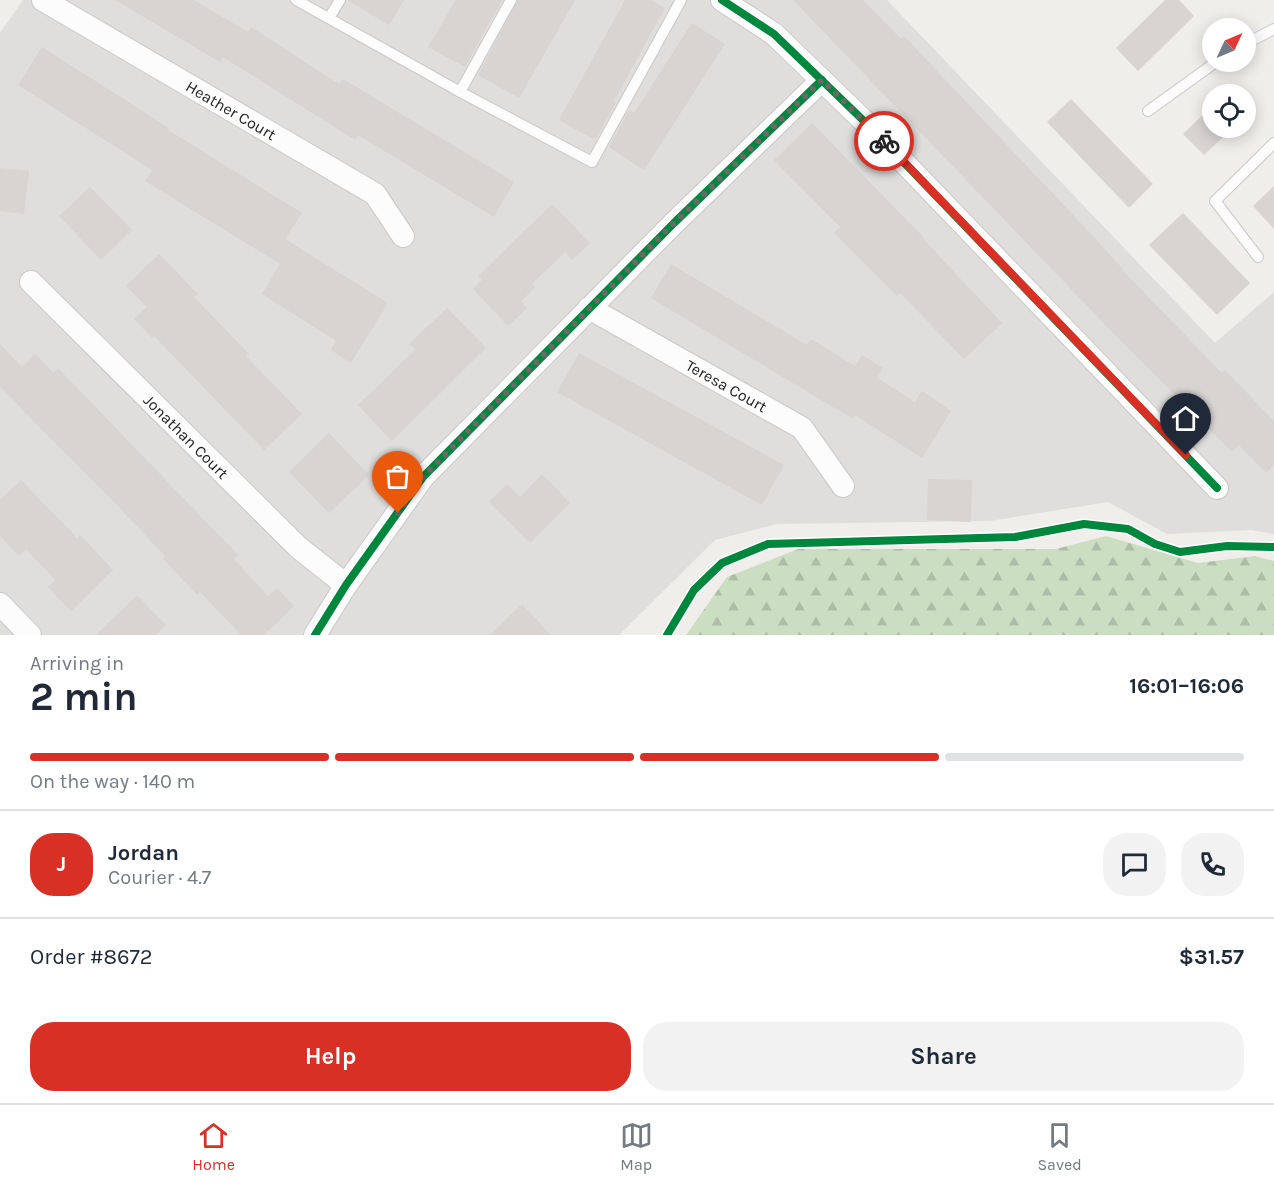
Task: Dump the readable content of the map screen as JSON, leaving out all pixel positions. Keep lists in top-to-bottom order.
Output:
{
  "streets": {
    "street": ["Heather Court", "Teresa Court", "Jonathan Court"]
  },
  "north": "top right",
  "page": {
    "heading": ["2 min", "Arriving in", "16:01–16:06"],
    "panel": [
      "Jordan",
      "Courier · 4.7",
      "Order #8672",
      "$31.57"
    ],
    "bar": "On the way · 140 m",
    "round": "J",
    "buttons": ["Help", "Share"],
    "tabs": ["Home", "Map", "Saved"]
  }
}
